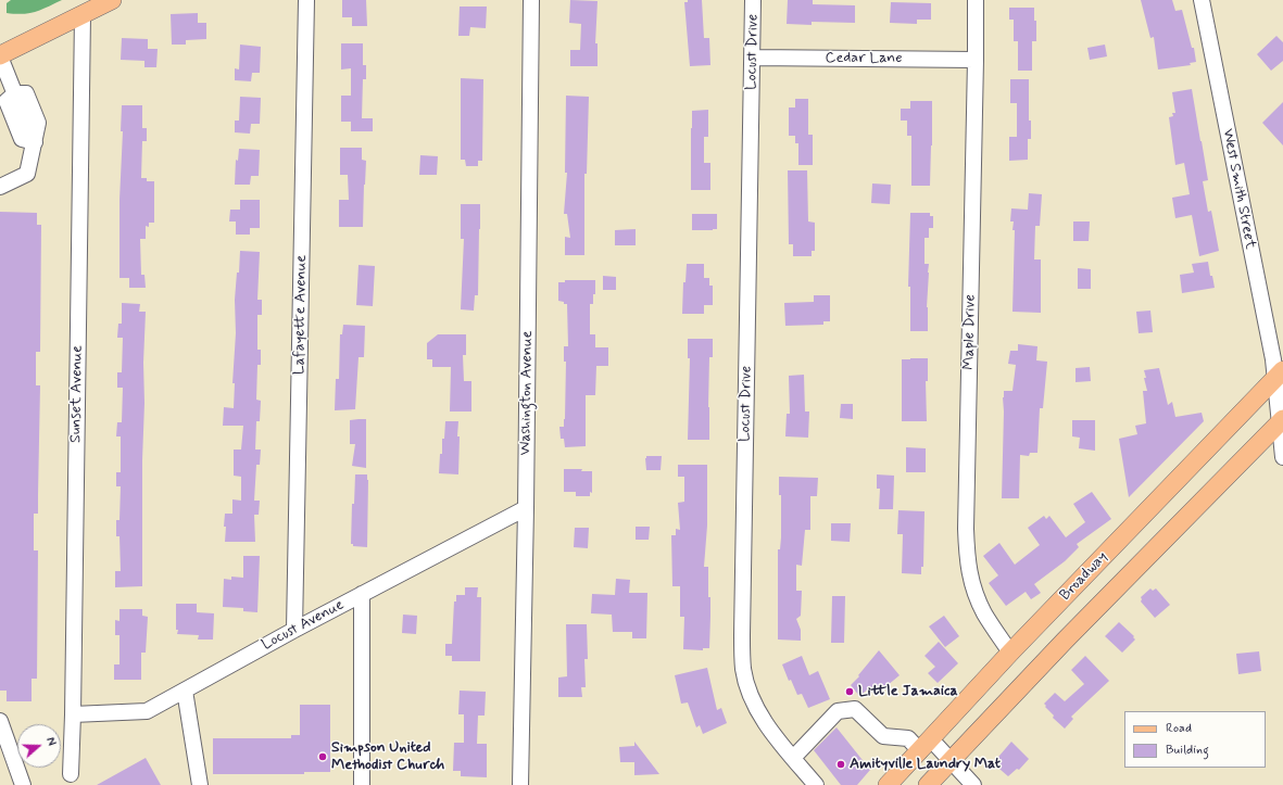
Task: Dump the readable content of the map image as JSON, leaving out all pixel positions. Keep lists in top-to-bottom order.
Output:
{
  "streets": {
    "main road": ["Broadway"],
    "street": [
      "Locust Drive",
      "Cedar Lane",
      "West Smith Street",
      "Lafayette Avenue",
      "Maple Drive",
      "Washington Avenue",
      "Sunset Avenue",
      "Locust Avenue"
    ]
  },
  "crossings": [
    ["Locust Drive", "Cedar Lane"],
    ["Cedar Lane", "Maple Drive"],
    ["West Smith Street", "Broadway"],
    ["Lafayette Avenue", "Locust Avenue"],
    ["Maple Drive", "Broadway"],
    ["Washington Avenue", "Locust Avenue"],
    ["Sunset Avenue", "Locust Avenue"]
  ],
  "places": ["Little Jamaica", "Simpson United Methodist Church", "Amityville Laundry Mat"],
  "legend": ["Road", "Building"],
  "north": "right"
}
